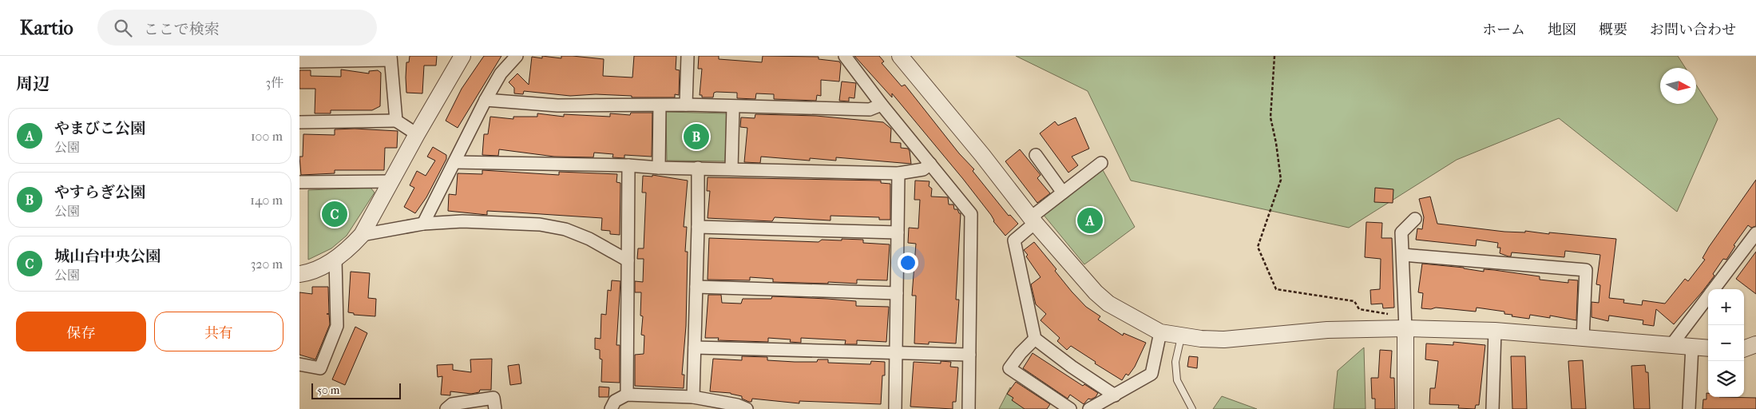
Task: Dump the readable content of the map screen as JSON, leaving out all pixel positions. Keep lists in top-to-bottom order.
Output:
{
  "scale_bar": "50 m",
  "north": "right",
  "page": {
    "header": "Kartio",
    "search": "ここで検索",
    "nav": [
      "ホーム",
      "地図",
      "概要",
      "お問い合わせ"
    ],
    "heading": ["周辺", "3件"],
    "list": [
      {
        "mark": "A",
        "name": "やまびこ公園",
        "note": "公園",
        "value": "100 m"
      },
      {
        "mark": "B",
        "name": "やすらぎ公園",
        "note": "公園",
        "value": "140 m"
      },
      {
        "mark": "C",
        "name": "城山台中央公園",
        "note": "公園",
        "value": "320 m"
      }
    ],
    "pins": ["B", "C", "A"],
    "map_buttons": ["+", "−"],
    "buttons": ["保存", "共有"],
    "scale": "50 m"
  }
}
